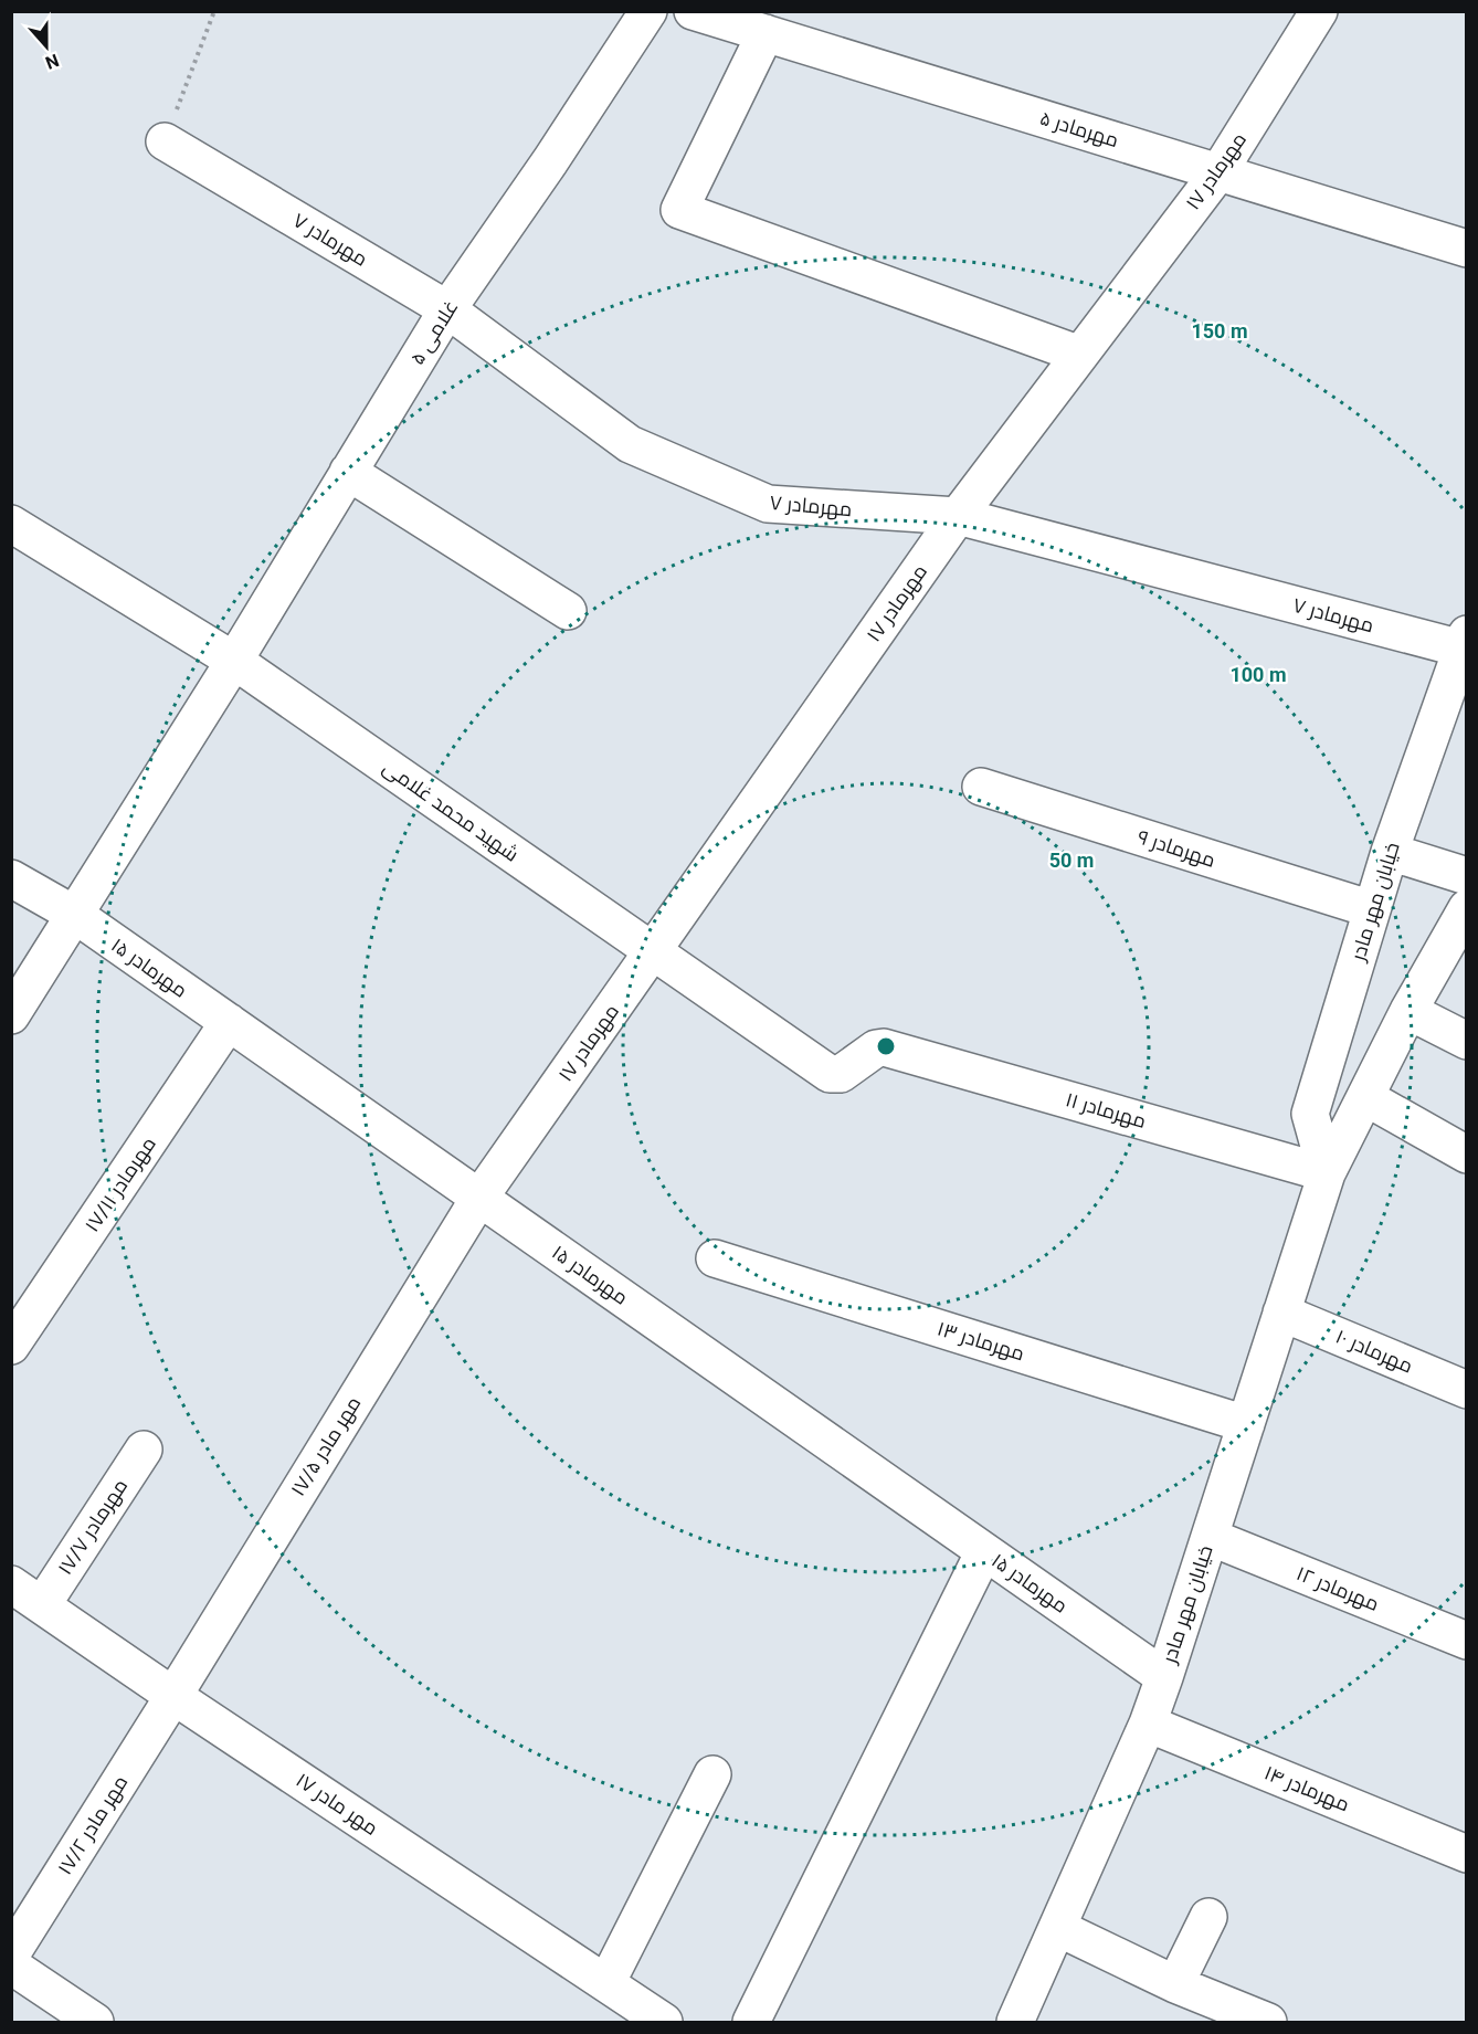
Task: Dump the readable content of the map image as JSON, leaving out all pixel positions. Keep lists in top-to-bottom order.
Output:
{
  "streets": {
    "street": [
      "مهرمادر ۵",
      "مهرمادر ۱۷",
      "مهرمادر ۷",
      "غلامی ۵",
      "شهید محمد غلامی",
      "مهرمادر ۹",
      "خیابان مهر مادر",
      "مهرمادر ۱۵",
      "مهرمادر ۱۱",
      "مهرمادر ۱۷/۱۱",
      "مهرمادر ۱۳",
      "مهرمادر ۱۰",
      "مهر مادر ۱۷/۵",
      "مهرمادر ۱۷/۷",
      "مهرمادر ۱۲",
      "مهرمادر ۱۴",
      "مهر مادر ۱۷",
      "مهر مادر ۱۷/۲"
    ]
  },
  "crossings": [
    ["مهرمادر ۵", "مهرمادر ۱۷"],
    ["مهرمادر ۱۷", "مهرمادر ۷"],
    ["مهرمادر ۱۷", "شهید محمد غلامی"],
    ["مهرمادر ۱۷", "مهرمادر ۱۵"],
    ["مهرمادر ۱۷", "مهر مادر ۱۷/۵"],
    ["مهرمادر ۷", "غلامی ۵"],
    ["مهرمادر ۷", "خیابان مهر مادر"],
    ["غلامی ۵", "شهید محمد غلامی"],
    ["غلامی ۵", "مهرمادر ۱۵"],
    ["شهید محمد غلامی", "مهرمادر ۱۱"],
    ["مهرمادر ۹", "خیابان مهر مادر"],
    ["خیابان مهر مادر", "مهرمادر ۱۵"],
    ["خیابان مهر مادر", "مهرمادر ۱۱"],
    ["خیابان مهر مادر", "مهرمادر ۱۳"],
    ["خیابان مهر مادر", "مهرمادر ۱۰"],
    ["خیابان مهر مادر", "مهرمادر ۱۲"],
    ["خیابان مهر مادر", "مهرمادر ۱۴"],
    ["مهرمادر ۱۵", "مهرمادر ۱۷/۱۱"],
    ["مهرمادر ۱۵", "مهر مادر ۱۷/۵"],
    ["مهر مادر ۱۷/۵", "مهر مادر ۱۷"],
    ["مهر مادر ۱۷/۵", "مهر مادر ۱۷/۲"],
    ["مهرمادر ۱۷/۷", "مهر مادر ۱۷"],
    ["مهر مادر ۱۷", "مهر مادر ۱۷/۲"]
  ],
  "north": "bottom",
  "rings": ["150 m", "100 m", "50 m"]
}
